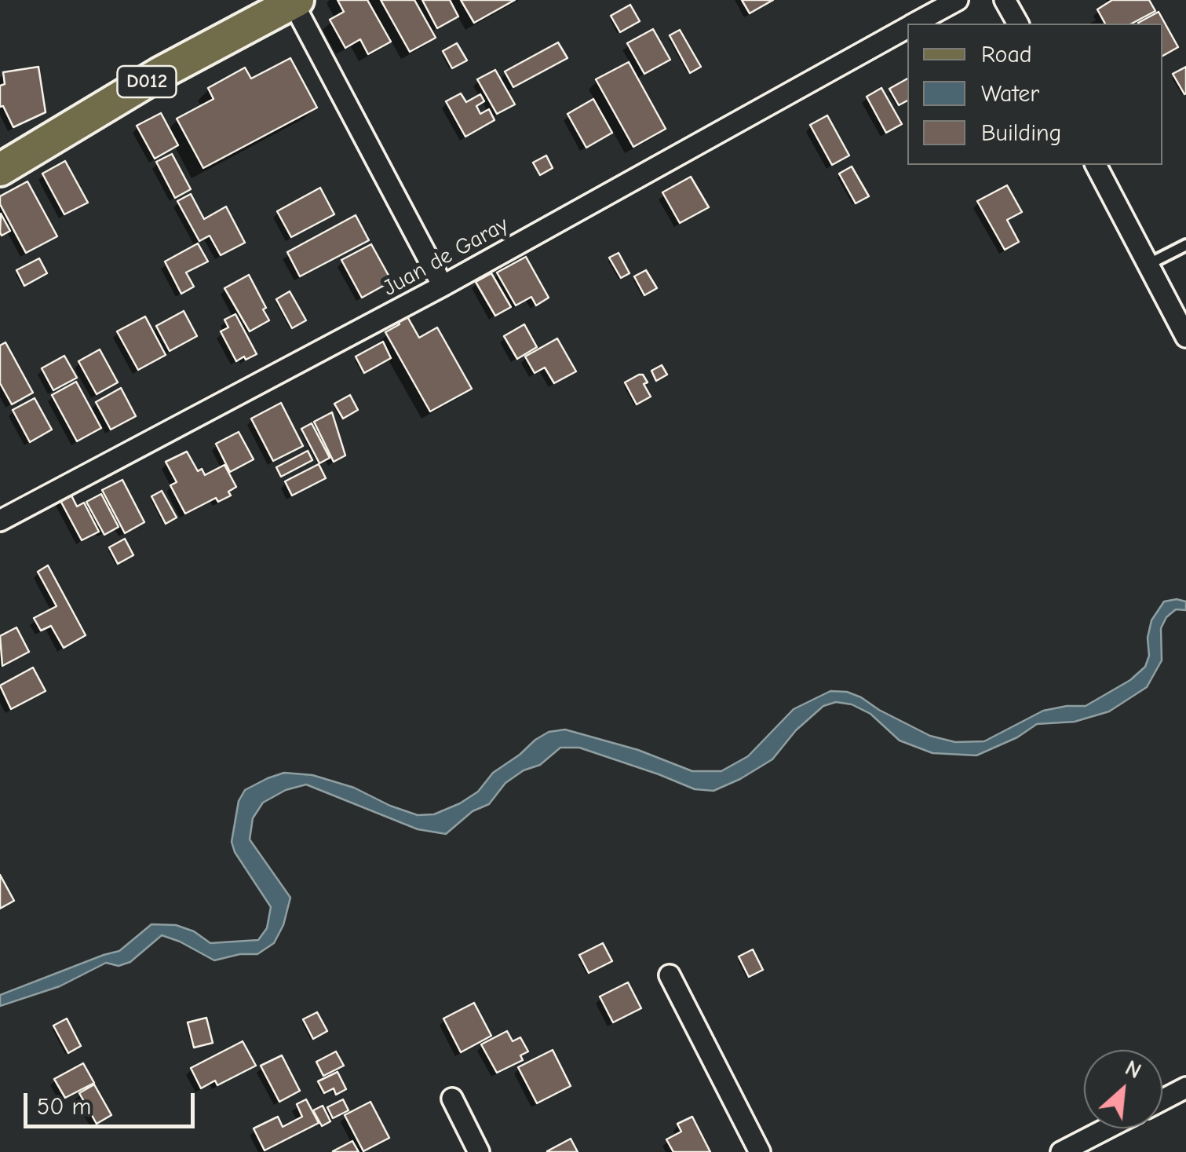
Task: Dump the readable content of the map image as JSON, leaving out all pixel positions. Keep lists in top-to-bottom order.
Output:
{
  "streets": {
    "main road": ["D012"],
    "street": ["Juan de Garay"]
  },
  "legend": ["Road", "Water", "Building"],
  "scale_bar": "50 m",
  "north": "top right"
}
